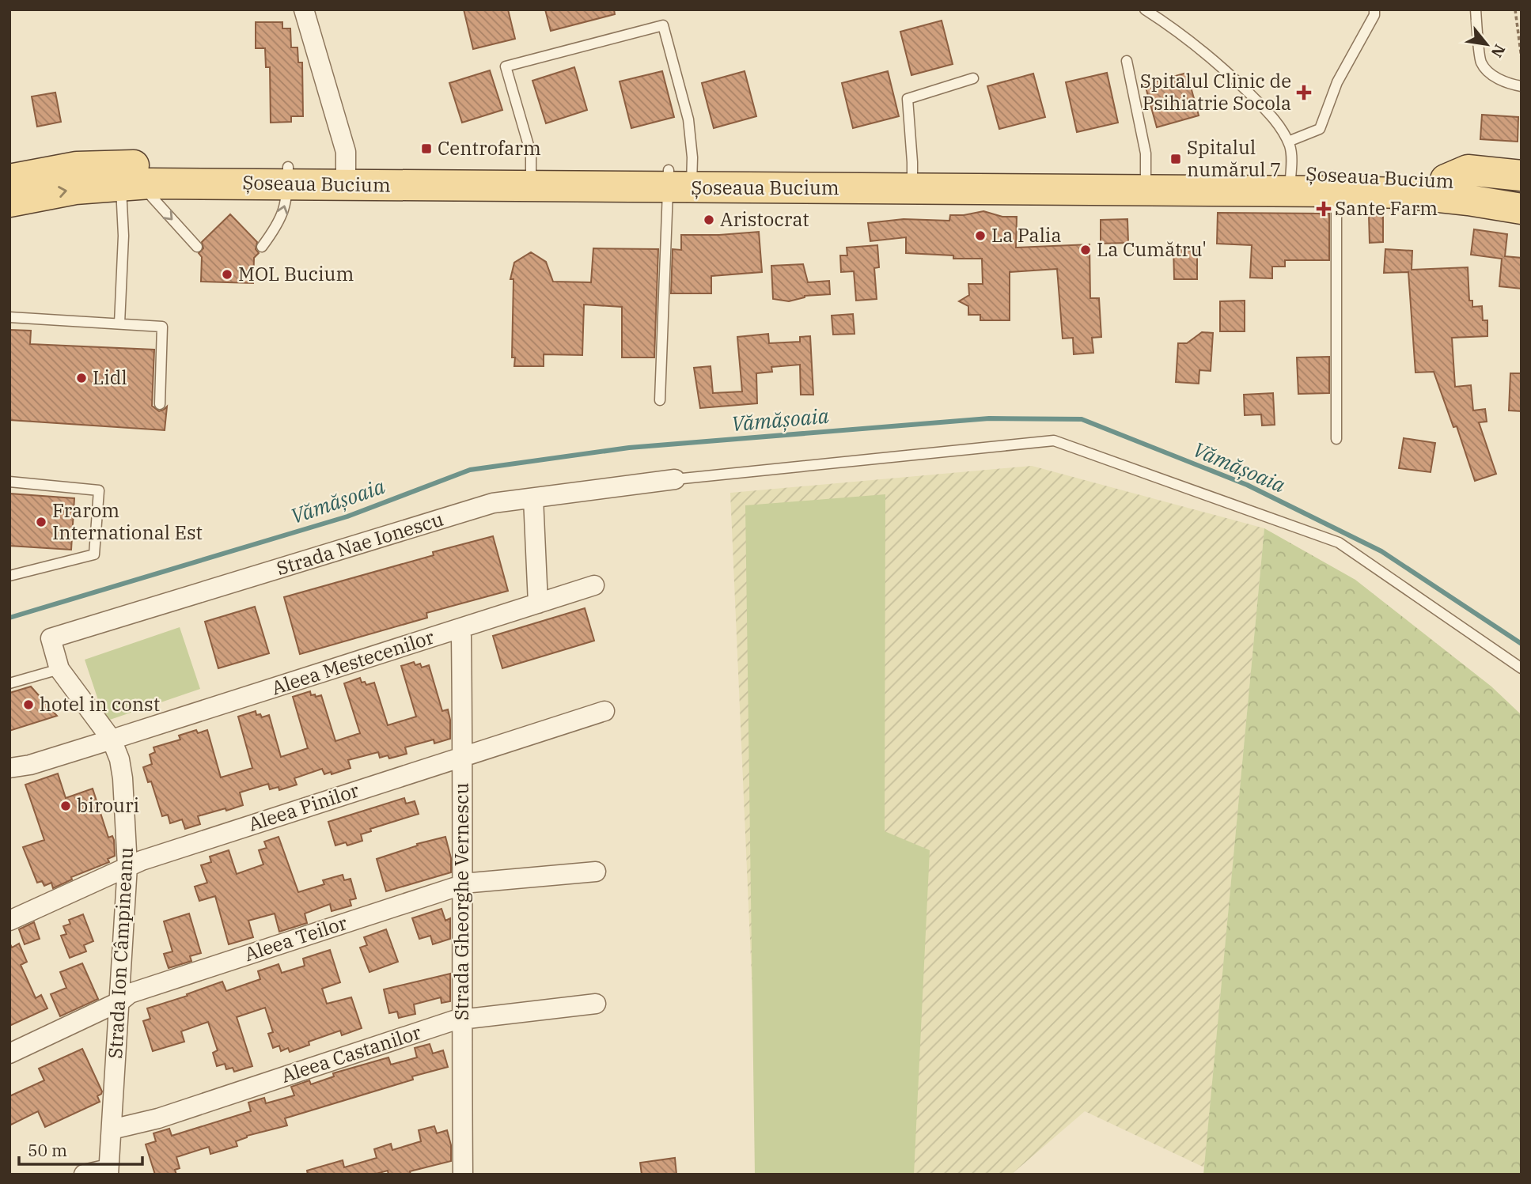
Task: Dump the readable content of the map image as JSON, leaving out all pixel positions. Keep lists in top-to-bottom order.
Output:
{
  "streets": {
    "main road": ["Șoseaua Bucium"],
    "street": [
      "Strada Nae Ionescu",
      "Aleea Mestecenilor",
      "Aleea Pinilor",
      "Strada Gheorghe Vernescu",
      "Aleea Teilor",
      "Strada Ion Câmpineanu",
      "Aleea Castanilor"
    ]
  },
  "crossings": [
    ["Strada Nae Ionescu", "Strada Ion Câmpineanu"],
    ["Aleea Mestecenilor", "Strada Gheorghe Vernescu"],
    ["Aleea Mestecenilor", "Strada Ion Câmpineanu"],
    ["Aleea Pinilor", "Strada Gheorghe Vernescu"],
    ["Aleea Pinilor", "Strada Ion Câmpineanu"],
    ["Strada Gheorghe Vernescu", "Aleea Teilor"],
    ["Strada Gheorghe Vernescu", "Aleea Castanilor"],
    ["Aleea Teilor", "Strada Ion Câmpineanu"],
    ["Strada Ion Câmpineanu", "Aleea Castanilor"]
  ],
  "water": ["Vămășoaia"],
  "places": {
    "health": ["Spitalul Clinic de Psihiatrie Socola", "Sante Farm"],
    "transit": ["Centrofarm", "Spitalul numărul 7"],
    "other": [
      "Aristocrat",
      "La Palia",
      "La Cumătru'",
      "MOL Bucium",
      "Lidl",
      "Frarom International Est",
      "hotel in const",
      "birouri"
    ]
  },
  "scale_bar": "50 m",
  "north": "bottom right"
}
